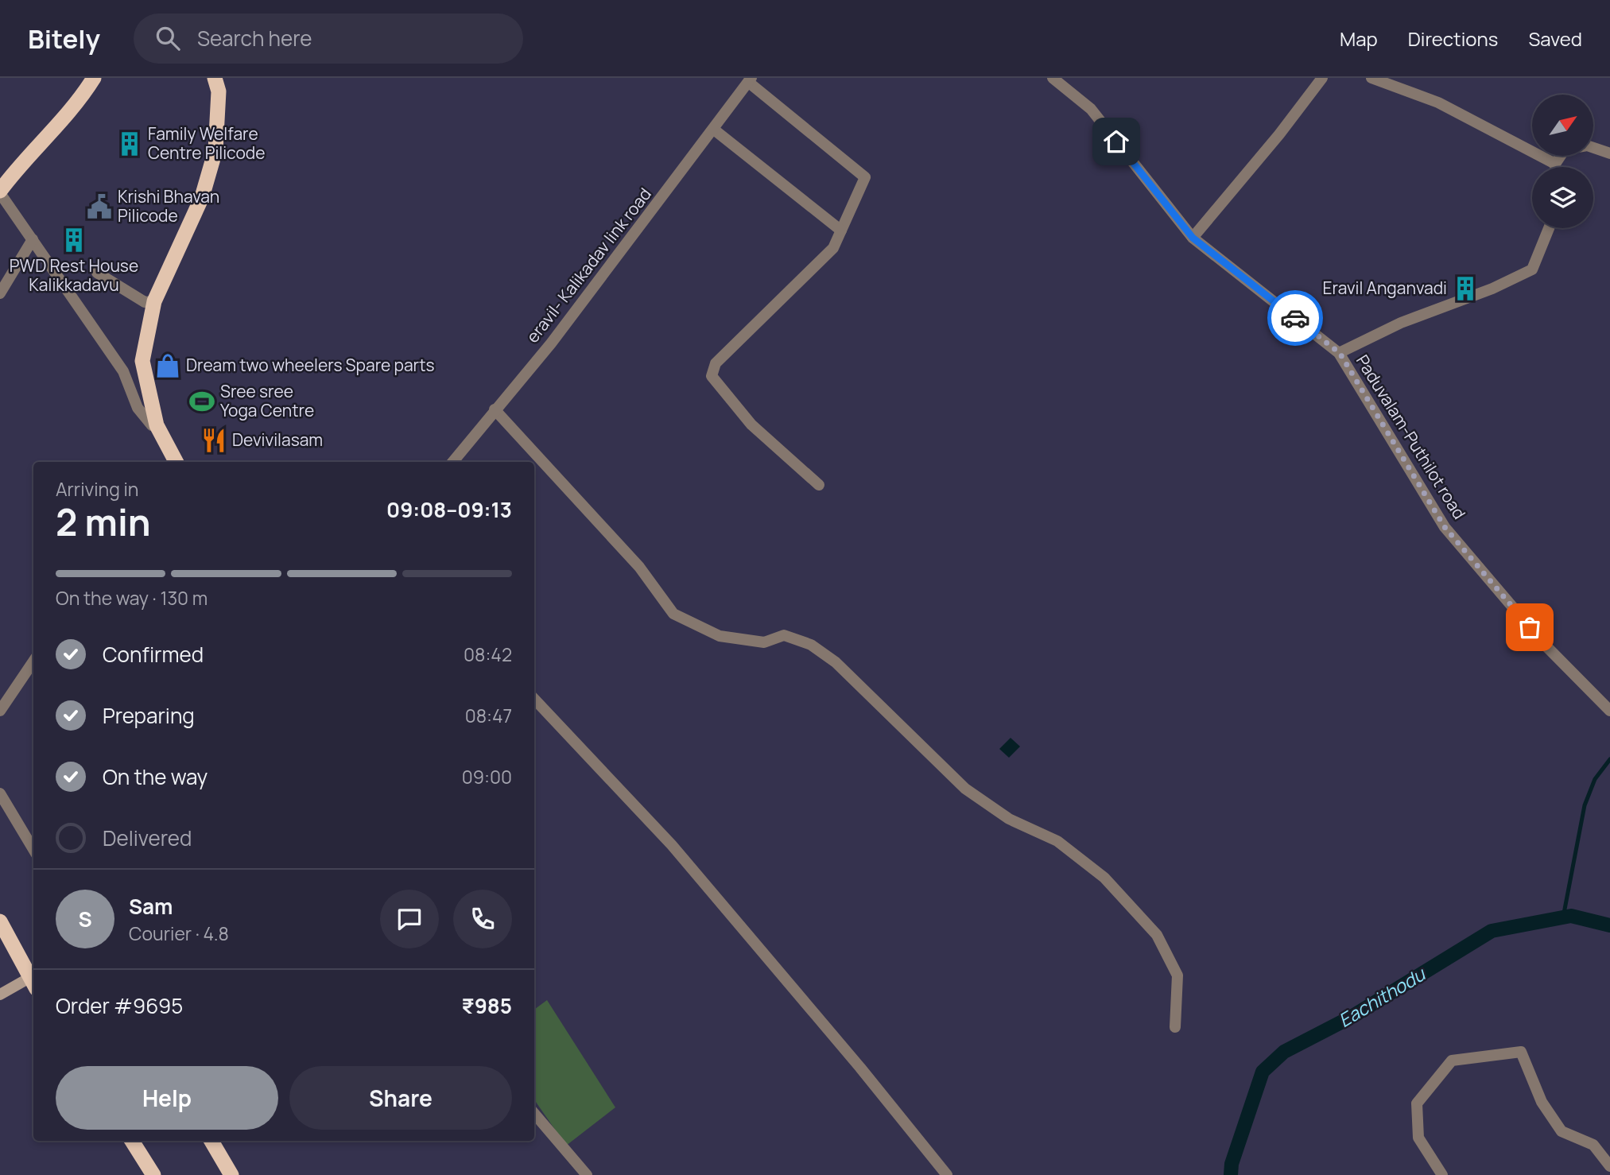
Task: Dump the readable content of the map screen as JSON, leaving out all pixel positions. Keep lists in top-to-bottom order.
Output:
{
  "streets": {
    "street": ["eravil- Kalikadav link road", "Paduvalam-Puthilot road"]
  },
  "water": ["Eachithodu"],
  "places": {
    "building": ["Family Welfare Centre Pilicode", "PWD Rest House Kalikkadavu", "Eravil Anganvadi"],
    "public building": ["Krishi Bhavan Pilicode"],
    "shop": ["Dream two wheelers Spare parts"],
    "sports": ["Sree sree Yoga Centre"],
    "restaurant": ["Devivilasam"]
  },
  "north": "top right",
  "page": {
    "header": "Bitely",
    "search": "Search here",
    "nav": ["Map", "Directions", "Saved"],
    "heading": ["2 min", "Arriving in", "09:08–09:13"],
    "panel": [
      "Sam",
      "Courier · 4.8",
      "Order #9695",
      "₹985"
    ],
    "bar": "On the way · 130 m",
    "list": [
      ["Confirmed", "08:42"],
      ["Preparing", "08:47"],
      ["On the way", "09:00"],
      "Delivered"
    ],
    "round": "S",
    "buttons": ["Help", "Share"]
  }
}
